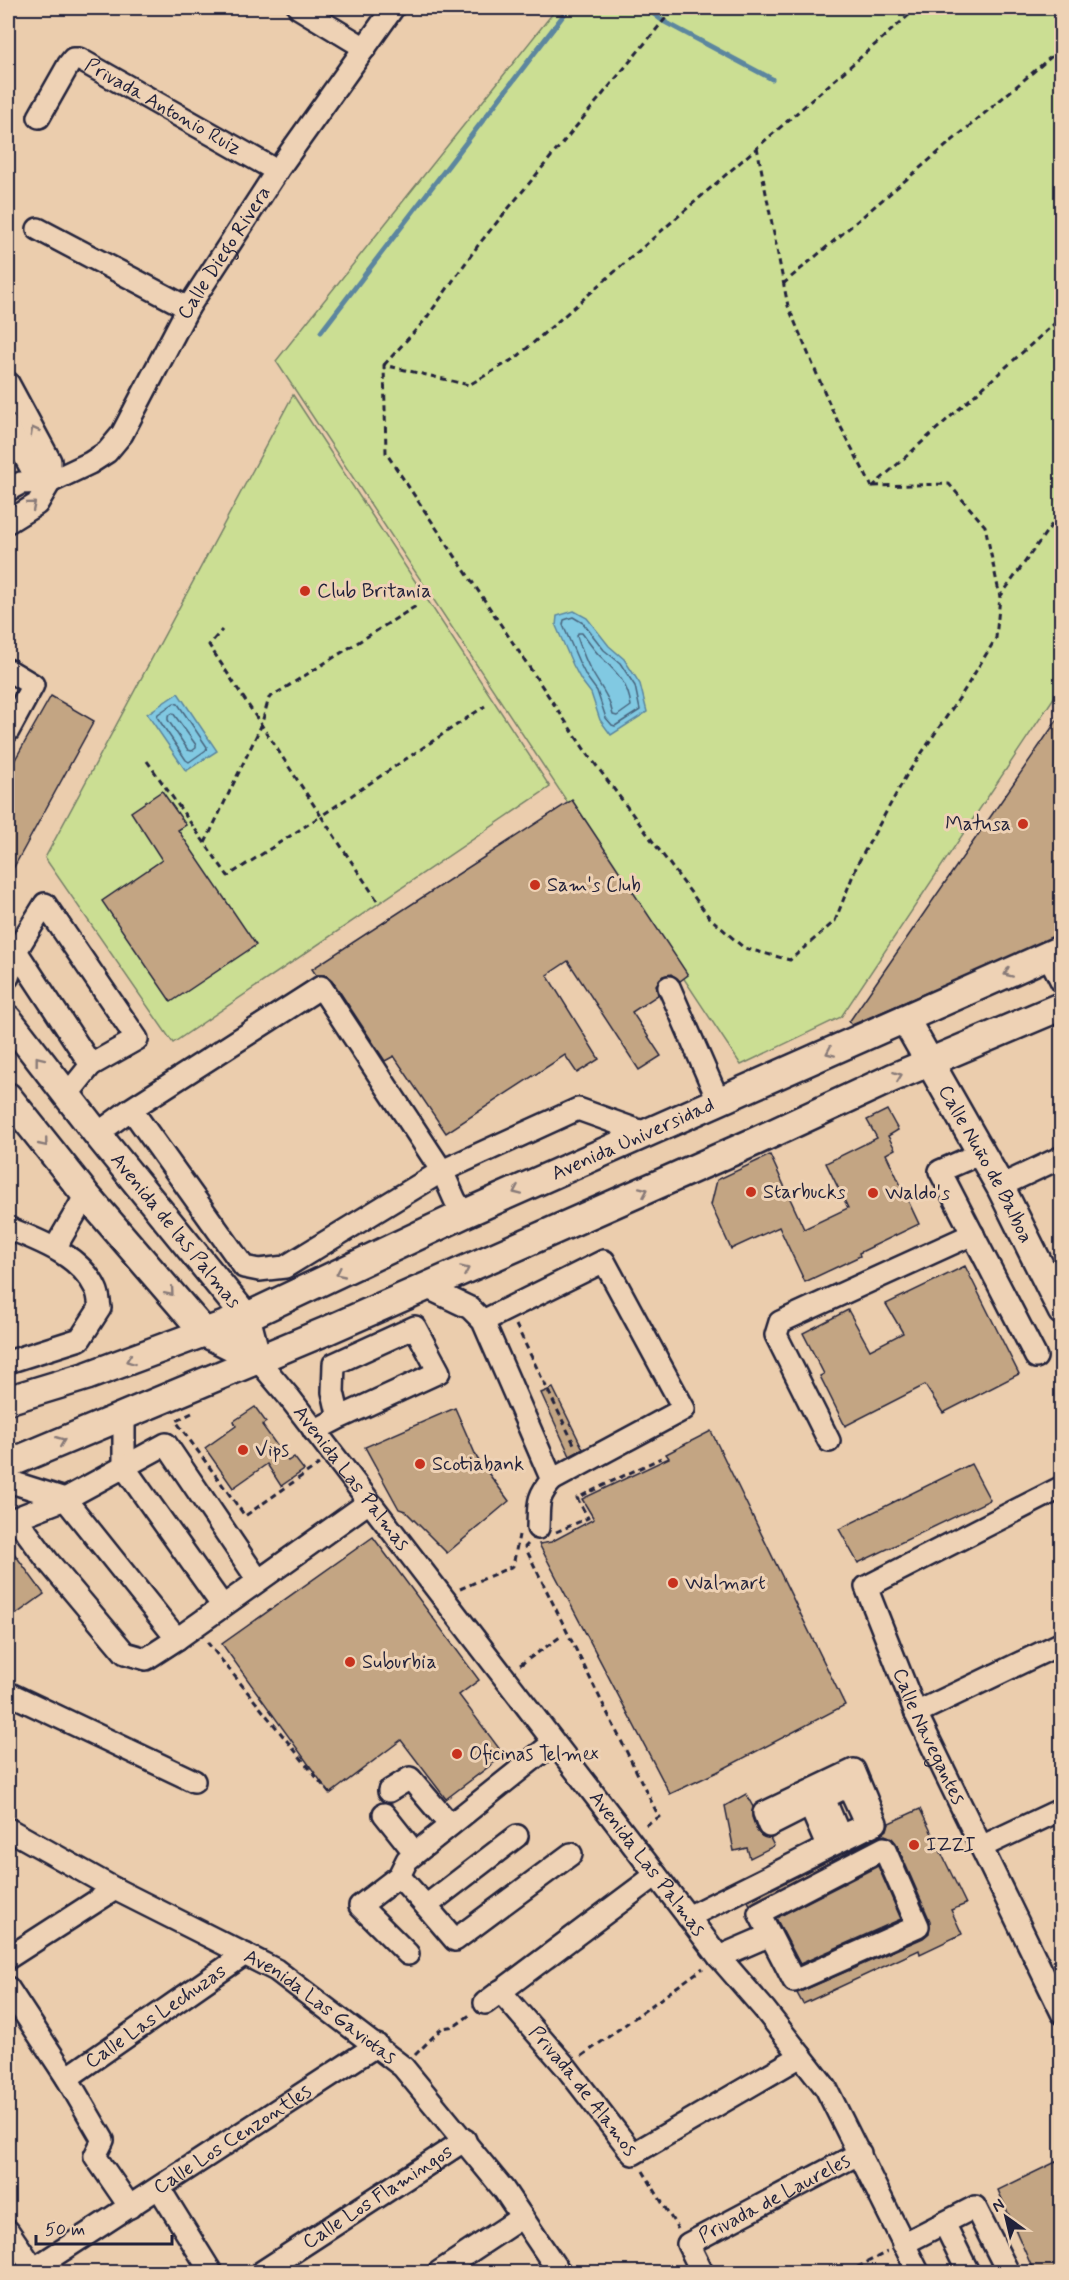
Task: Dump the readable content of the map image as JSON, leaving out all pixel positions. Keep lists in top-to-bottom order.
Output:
{
  "streets": {
    "main road": ["Avenida Universidad", "Calle Nuño de Balboa", "Avenida de las Palmas"],
    "street": [
      "Privada Antonio Ruiz",
      "Calle Diego Rivera",
      "Avenida Las Palmas",
      "Calle Navegantes",
      "Avenida Las Gaviotas",
      "Calle Las Lechuzas",
      "Privada de Alamos",
      "Calle Los Cenzontles",
      "Calle Los Flamingos",
      "Privada de Laureles"
    ]
  },
  "crossings": [
    ["Privada Antonio Ruiz", "Calle Diego Rivera"],
    ["Avenida Universidad", "Calle Nuño de Balboa"],
    ["Avenida Universidad", "Avenida de las Palmas"],
    ["Avenida de las Palmas", "Avenida Las Palmas"],
    ["Avenida Las Palmas", "Privada de Alamos"],
    ["Avenida Las Palmas", "Privada de Laureles"],
    ["Avenida Las Gaviotas", "Calle Las Lechuzas"],
    ["Avenida Las Gaviotas", "Calle Los Cenzontles"],
    ["Avenida Las Gaviotas", "Calle Los Flamingos"],
    ["Privada de Alamos", "Privada de Laureles"]
  ],
  "places": [
    "Club Britania",
    "Matusa",
    "Sam's Club",
    "Starbucks",
    "Waldo's",
    "Vips",
    "Scotiabank",
    "Walmart",
    "Suburbia",
    "Oficinas Telmex",
    "IZZI"
  ],
  "scale_bar": "50 m",
  "north": "top left"
}
